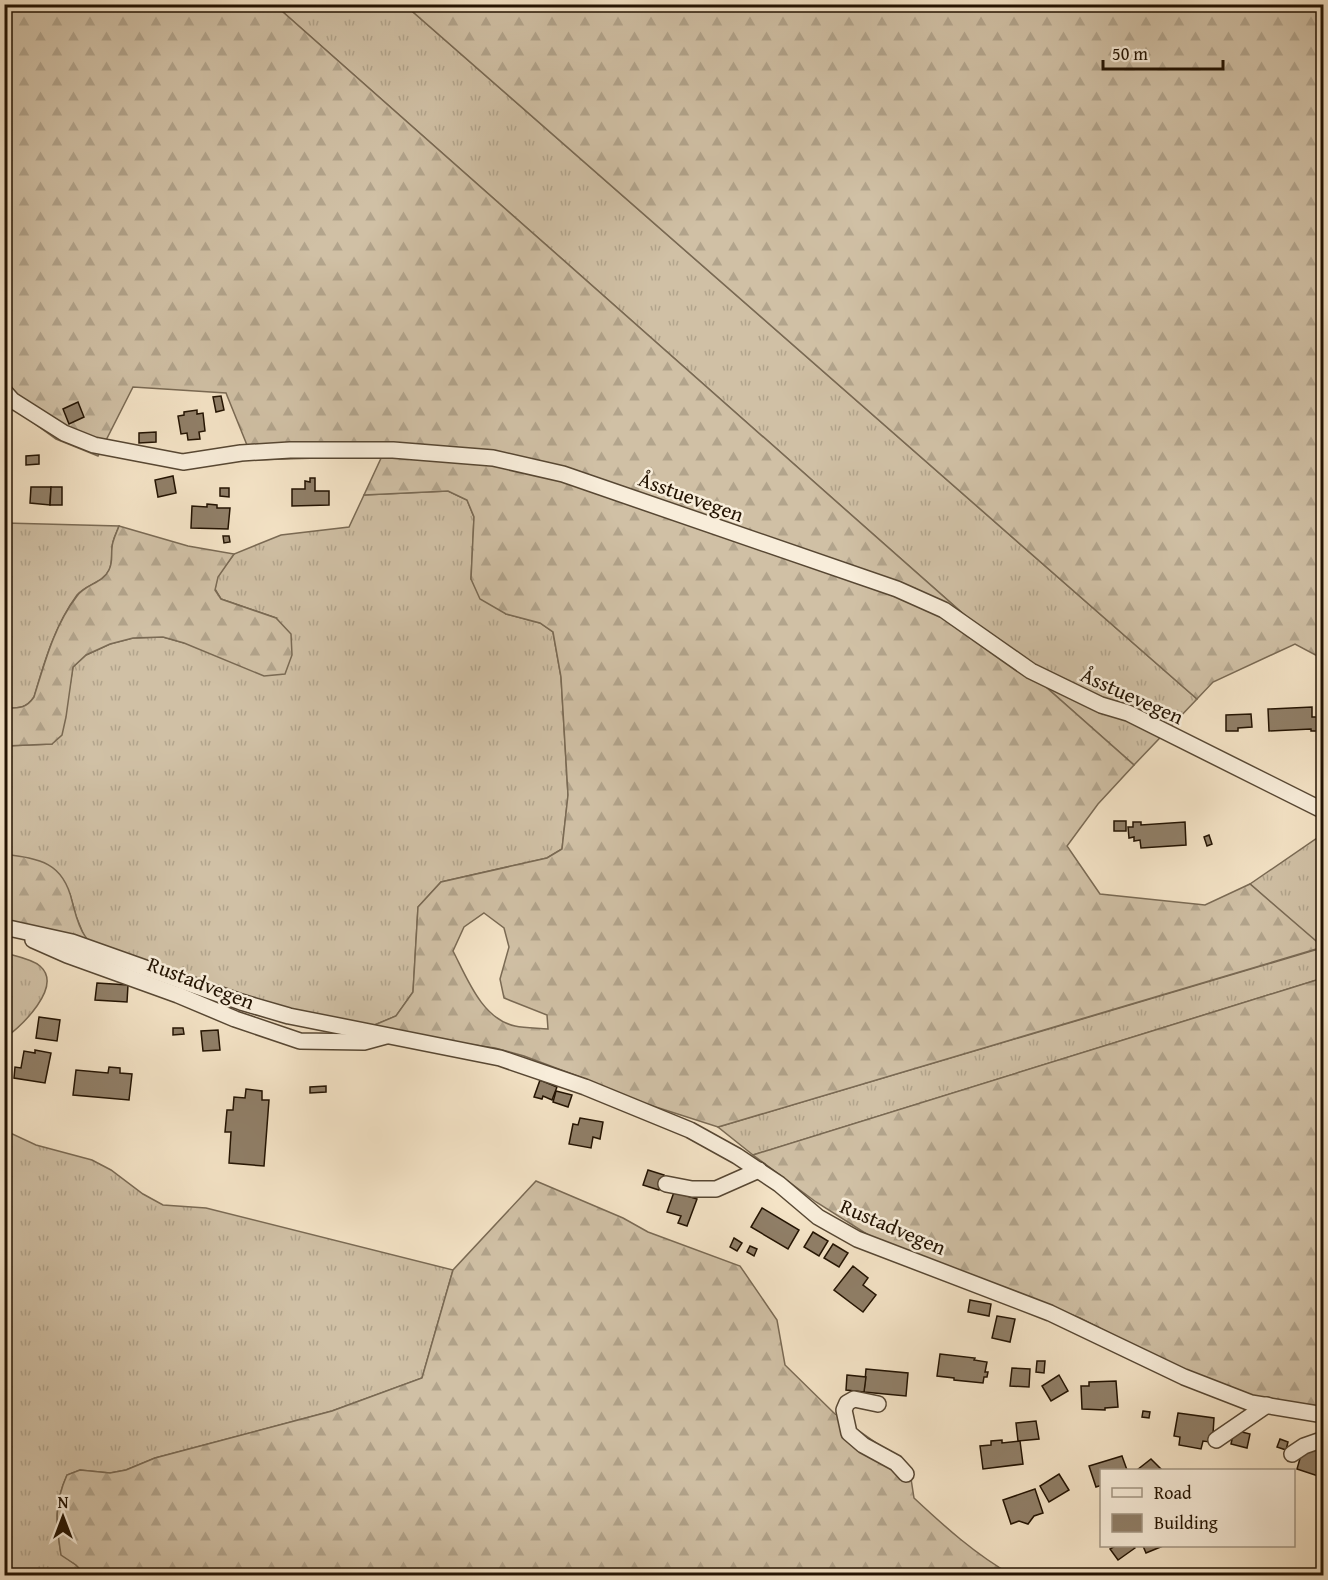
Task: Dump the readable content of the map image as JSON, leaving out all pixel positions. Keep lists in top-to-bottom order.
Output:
{
  "streets": {
    "street": ["Åsstuevegen", "Rustadvegen"]
  },
  "legend": ["Road", "Building"],
  "scale_bar": "50 m",
  "north": "top"
}
